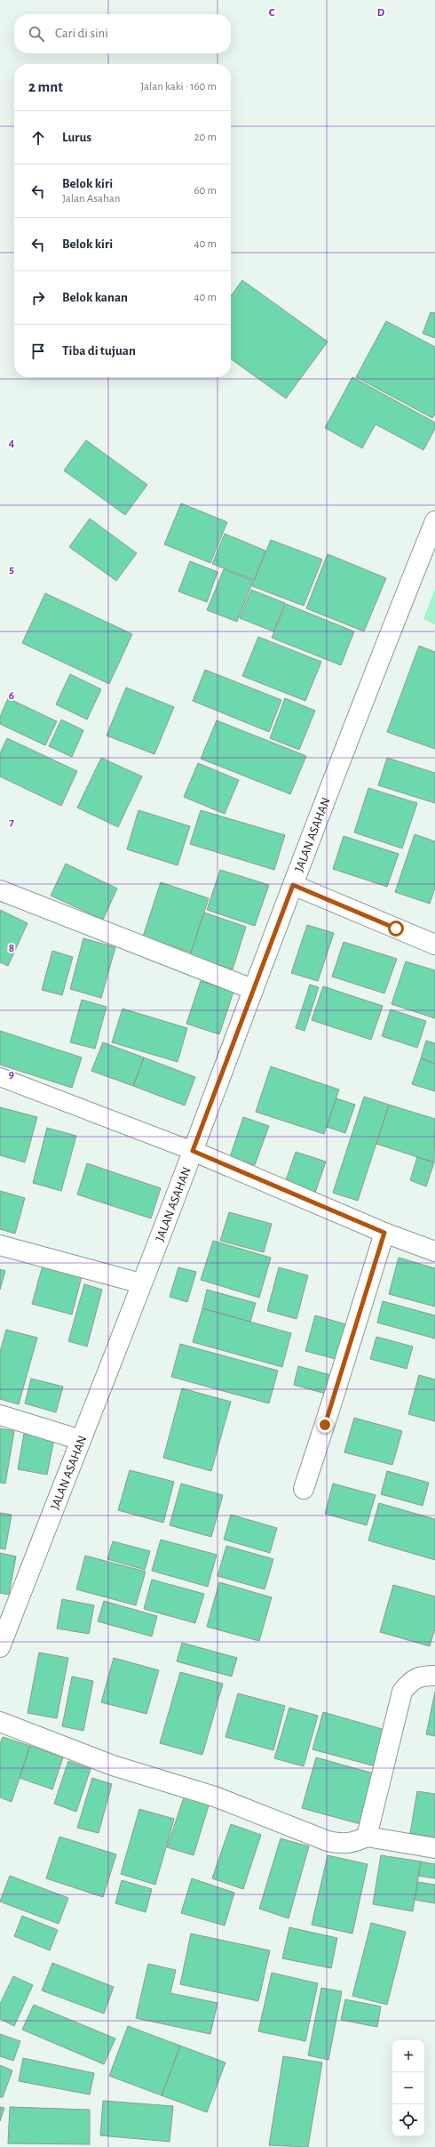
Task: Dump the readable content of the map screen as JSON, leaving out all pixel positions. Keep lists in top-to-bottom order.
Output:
{
  "streets": {
    "street": ["JALAN ASAHAN"]
  },
  "page": {
    "search": "Cari di sini",
    "heading": ["2 mnt", "Jalan kaki · 160 m"],
    "list": [
      ["Lurus", "20 m"],
      ["Belok kiri", "Jalan Asahan", "60 m"],
      ["Belok kiri", "40 m"],
      ["Belok kanan", "40 m"],
      "Tiba di tujuan"
    ],
    "map_buttons": ["+", "−"]
  },
  "grid": {
    "columns": ["C", "D"],
    "rows": [
      "4",
      "5",
      "6",
      "7",
      "8",
      "9"
    ]
  }
}
